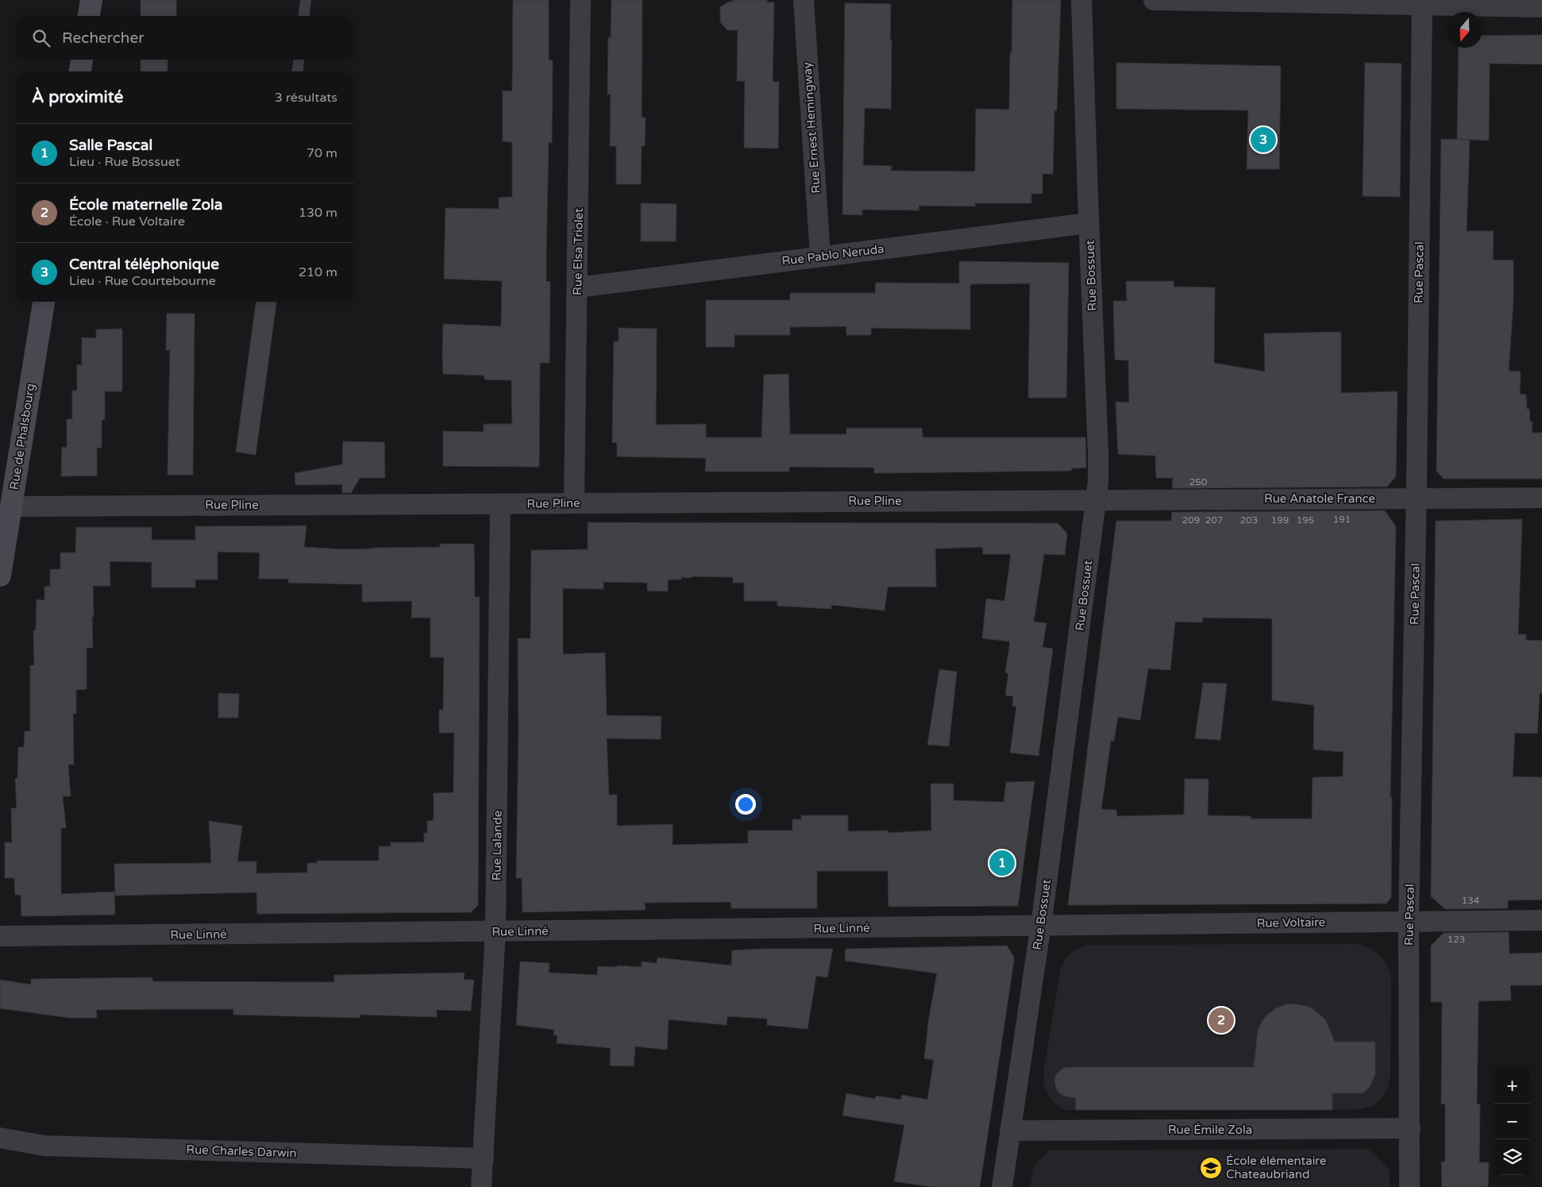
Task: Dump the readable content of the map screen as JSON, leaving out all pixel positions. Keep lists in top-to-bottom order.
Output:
{
  "streets": {
    "street": [
      "Rue Ernest Hemingway",
      "Rue Elsa Triolet",
      "Rue Pablo Neruda",
      "Rue Pascal",
      "Rue Bossuet",
      "Rue de Phalsbourg",
      "Rue Anatole France",
      "Rue Pline",
      "Rue Lalande",
      "Rue Voltaire",
      "Rue Linné",
      "Rue Émile Zola",
      "Rue Charles Darwin"
    ]
  },
  "crossings": [
    ["Rue Ernest Hemingway", "Rue Pablo Neruda"],
    ["Rue Elsa Triolet", "Rue Pablo Neruda"],
    ["Rue Elsa Triolet", "Rue Pline"],
    ["Rue Pablo Neruda", "Rue Bossuet"],
    ["Rue Pascal", "Rue Anatole France"],
    ["Rue Pascal", "Rue Voltaire"],
    ["Rue Pascal", "Rue Émile Zola"],
    ["Rue Bossuet", "Rue Anatole France"],
    ["Rue Bossuet", "Rue Pline"],
    ["Rue Bossuet", "Rue Voltaire"],
    ["Rue Bossuet", "Rue Linné"],
    ["Rue Bossuet", "Rue Émile Zola"],
    ["Rue de Phalsbourg", "Rue Pline"],
    ["Rue Anatole France", "Rue Pline"],
    ["Rue Pline", "Rue Lalande"],
    ["Rue Lalande", "Rue Linné"],
    ["Rue Lalande", "Rue Charles Darwin"],
    ["Rue Voltaire", "Rue Linné"]
  ],
  "places": {
    "school or university": ["École élémentaire Chateaubriand"]
  },
  "house_numbers": [
    "250",
    "191",
    "209",
    "207",
    "203",
    "199",
    "195",
    "134",
    "123"
  ],
  "north": "bottom",
  "page": {
    "search": "Rechercher",
    "heading": ["À proximité", "3 résultats"],
    "list": [
      {
        "mark": "1",
        "name": "Salle Pascal",
        "note": "Lieu · Rue Bossuet",
        "value": "70 m"
      },
      {
        "mark": "2",
        "name": "École maternelle Zola",
        "note": "École · Rue Voltaire",
        "value": "130 m"
      },
      {
        "mark": "3",
        "name": "Central téléphonique",
        "note": "Lieu · Rue Courtebourne",
        "value": "210 m"
      }
    ],
    "pins": ["3", "1", "2"],
    "map_buttons": ["+", "−"]
  }
}
